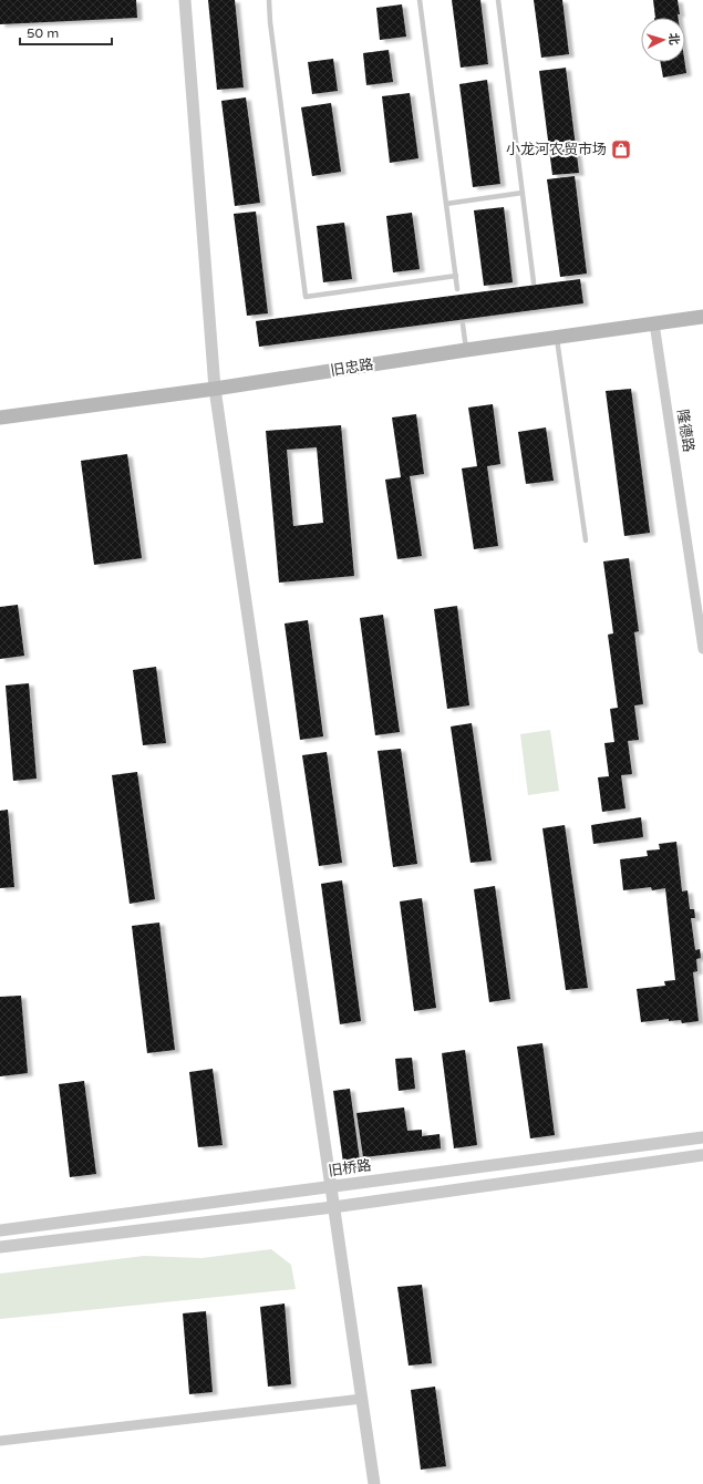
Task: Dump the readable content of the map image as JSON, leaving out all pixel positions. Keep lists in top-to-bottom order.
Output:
{
  "streets": {
    "main road": ["旧忠路"],
    "street": ["隆德路", "旧桥路"]
  },
  "crossings": [
    ["旧忠路", "隆德路"]
  ],
  "places": {
    "shop": ["小龙河农贸市场"]
  },
  "scale_bar": "50 m",
  "north": "right"
}
